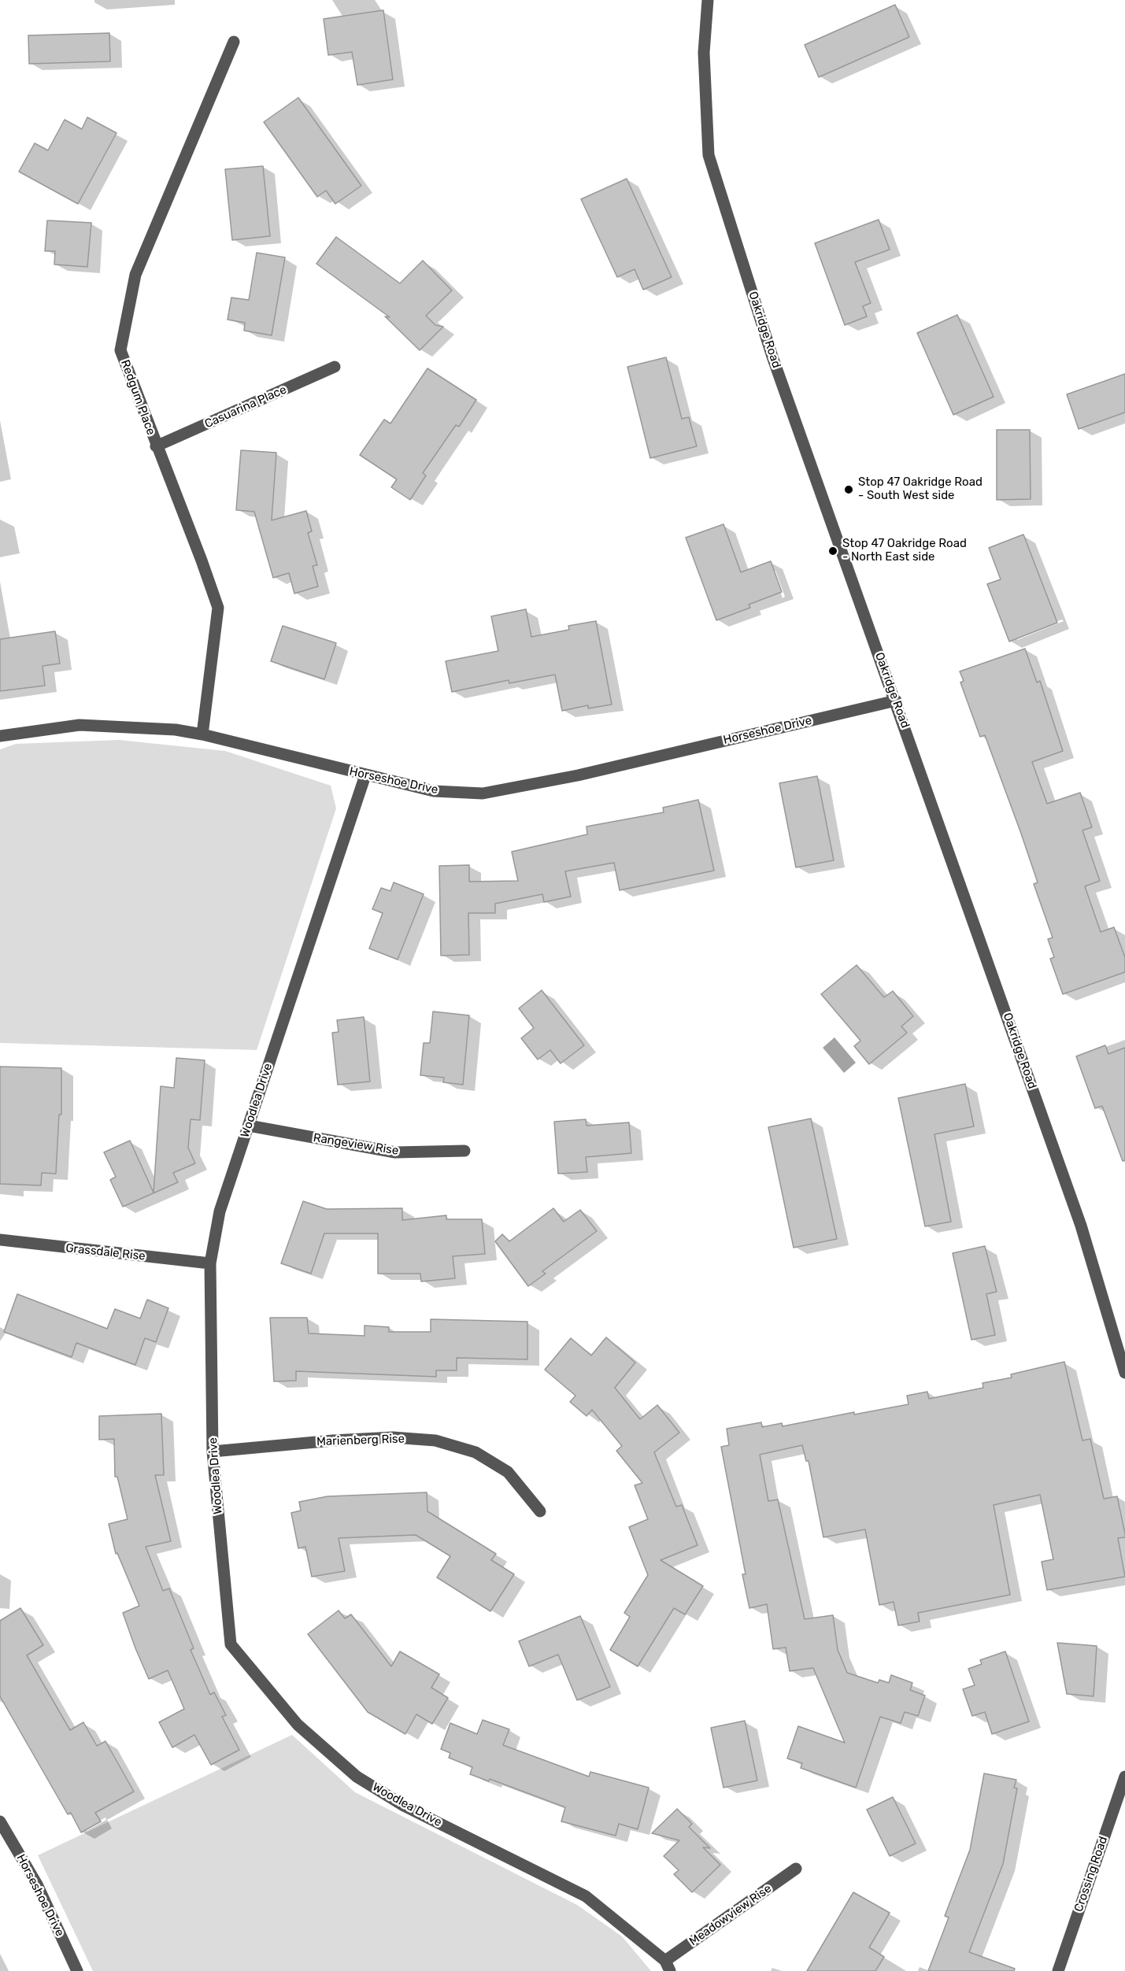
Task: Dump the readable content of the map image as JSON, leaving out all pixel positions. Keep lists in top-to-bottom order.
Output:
{
  "streets": {
    "street": [
      "Oakridge Road",
      "Redgum Place",
      "Casuarina Place",
      "Horseshoe Drive",
      "Woodlea Drive",
      "Rangeview Rise",
      "Grassdale Rise",
      "Marienberg Rise",
      "Crossing Road",
      "Meadowview Rise"
    ]
  },
  "crossings": [
    ["Oakridge Road", "Horseshoe Drive"],
    ["Redgum Place", "Casuarina Place"],
    ["Redgum Place", "Horseshoe Drive"],
    ["Horseshoe Drive", "Woodlea Drive"],
    ["Woodlea Drive", "Rangeview Rise"],
    ["Woodlea Drive", "Grassdale Rise"],
    ["Woodlea Drive", "Marienberg Rise"],
    ["Woodlea Drive", "Meadowview Rise"]
  ],
  "places": ["Stop 47 Oakridge Road - South West side", "Stop 47 Oakridge Road - North East side"]
}
